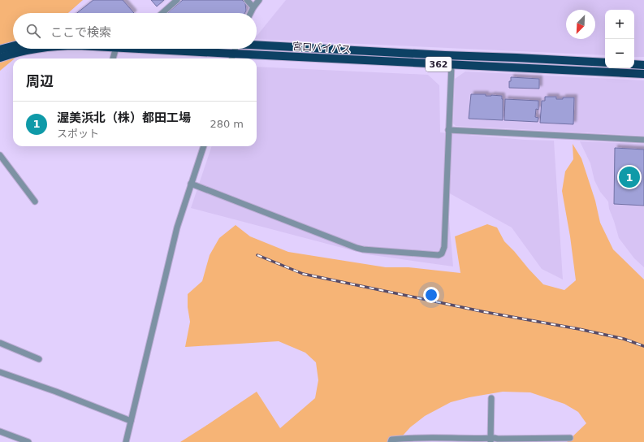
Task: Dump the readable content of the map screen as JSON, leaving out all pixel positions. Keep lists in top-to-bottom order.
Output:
{
  "streets": {
    "highway": ["宮口バイパス", "362"]
  },
  "north": "bottom left",
  "page": {
    "map_buttons": ["+", "−"],
    "search": "ここで検索",
    "heading": "周辺",
    "list": [
      {
        "mark": "1",
        "name": "渥美浜北（株）都田工場",
        "note": "スポット",
        "value": "280 m"
      }
    ],
    "pins": "1"
  }
}
